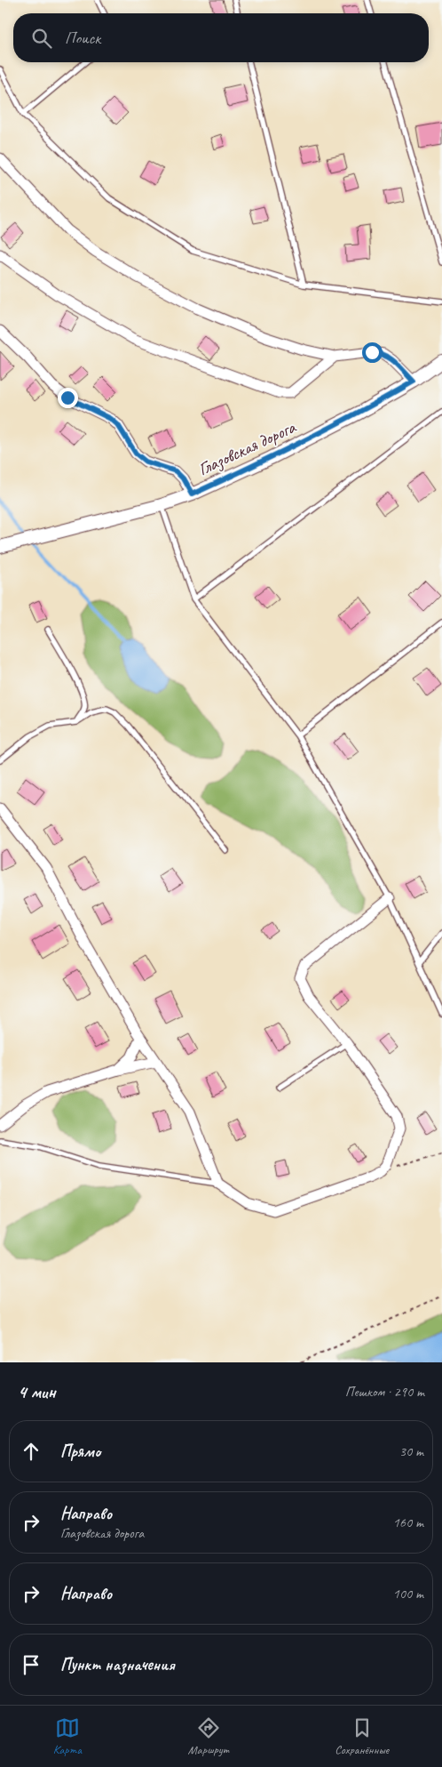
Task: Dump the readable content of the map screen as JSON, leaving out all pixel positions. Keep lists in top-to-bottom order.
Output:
{
  "streets": {
    "street": ["Глазовская дорога"]
  },
  "page": {
    "search": "Поиск",
    "heading": ["4 мин", "Пешком · 290 m"],
    "list": [
      ["Прямо", "30 m"],
      ["Направо", "Глазовская дорога", "160 m"],
      ["Направо", "100 m"],
      "Пункт назначения"
    ],
    "nav": ["Карта", "Маршрут", "Сохранённые"]
  }
}
